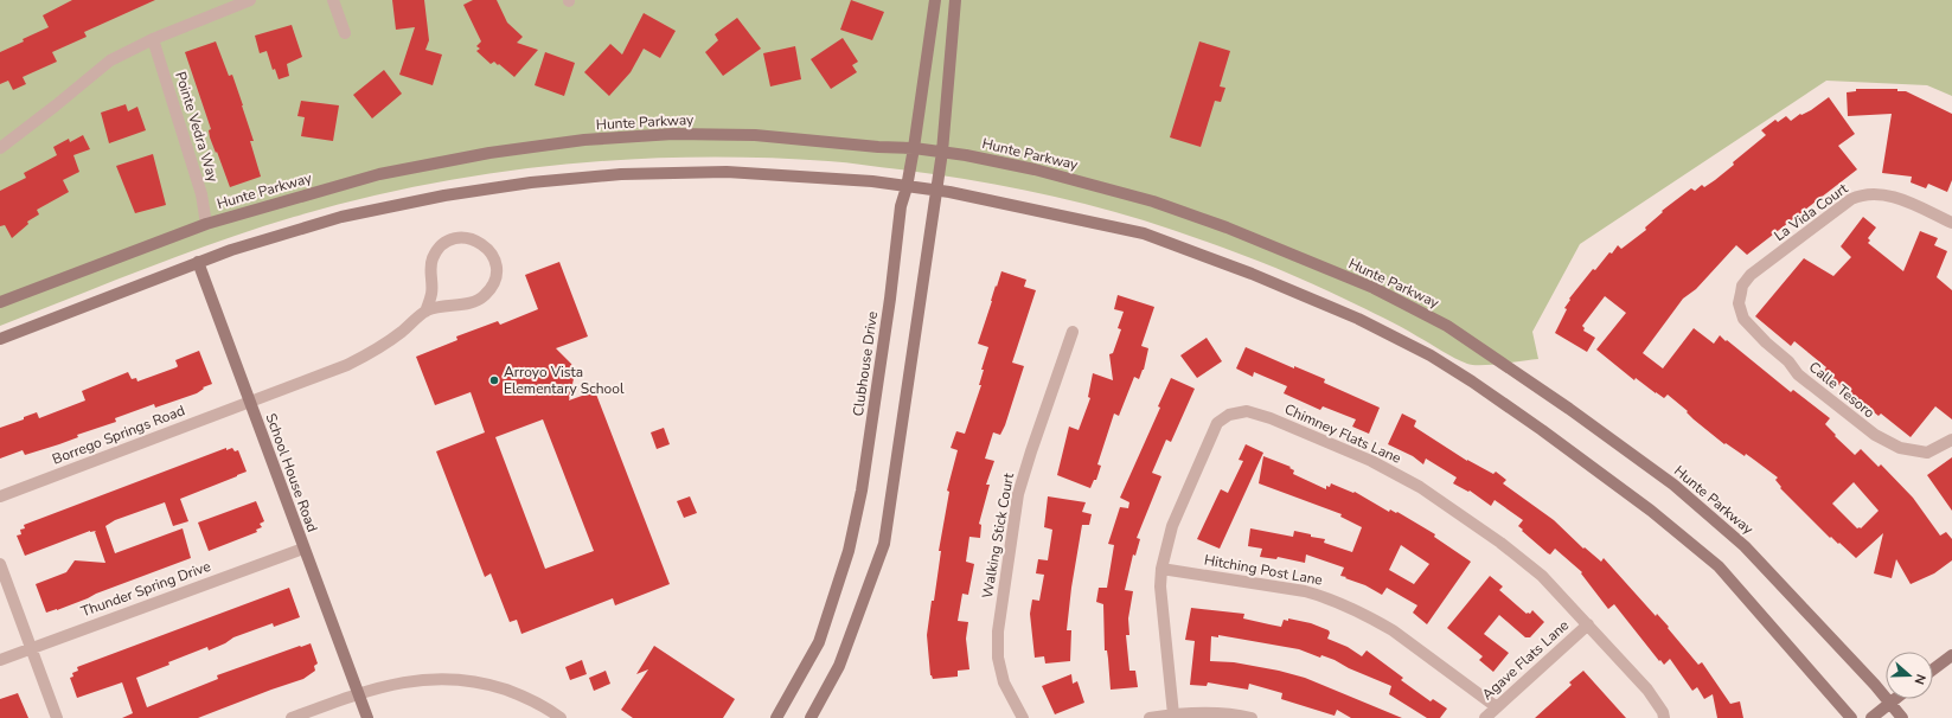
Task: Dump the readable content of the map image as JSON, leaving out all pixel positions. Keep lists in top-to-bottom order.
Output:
{
  "streets": {
    "main road": ["Hunte Parkway", "Clubhouse Drive", "School House Road"],
    "street": [
      "Pointe Vedra Way",
      "La Vida Court",
      "Calle Tesoro",
      "Chimney Flats Lane",
      "Borrego Springs Road",
      "Walking Stick Court",
      "Hitching Post Lane",
      "Thunder Spring Drive",
      "Agave Flats Lane"
    ]
  },
  "crossings": [
    ["Hunte Parkway", "Pointe Vedra Way"],
    ["Hunte Parkway", "Clubhouse Drive"],
    ["La Vida Court", "Calle Tesoro"],
    ["Chimney Flats Lane", "Hitching Post Lane"],
    ["Chimney Flats Lane", "Agave Flats Lane"],
    ["Borrego Springs Road", "School House Road"],
    ["School House Road", "Thunder Spring Drive"],
    ["Hitching Post Lane", "Agave Flats Lane"]
  ],
  "places": ["Arroyo Vista Elementary School"],
  "north": "right"
}
